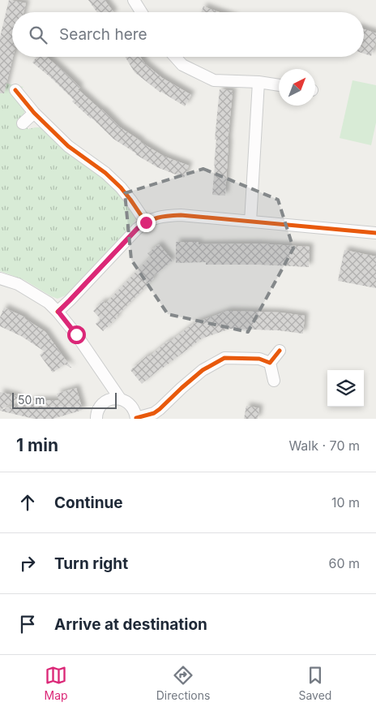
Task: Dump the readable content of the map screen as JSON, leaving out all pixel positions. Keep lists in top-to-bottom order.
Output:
{
  "scale_bar": "50 m",
  "north": "top right",
  "page": {
    "search": "Search here",
    "scale": "50 m",
    "heading": ["1 min", "Walk · 70 m"],
    "list": [
      ["Continue", "10 m"],
      ["Turn right", "60 m"],
      "Arrive at destination"
    ],
    "nav": ["Map", "Directions", "Saved"]
  }
}
